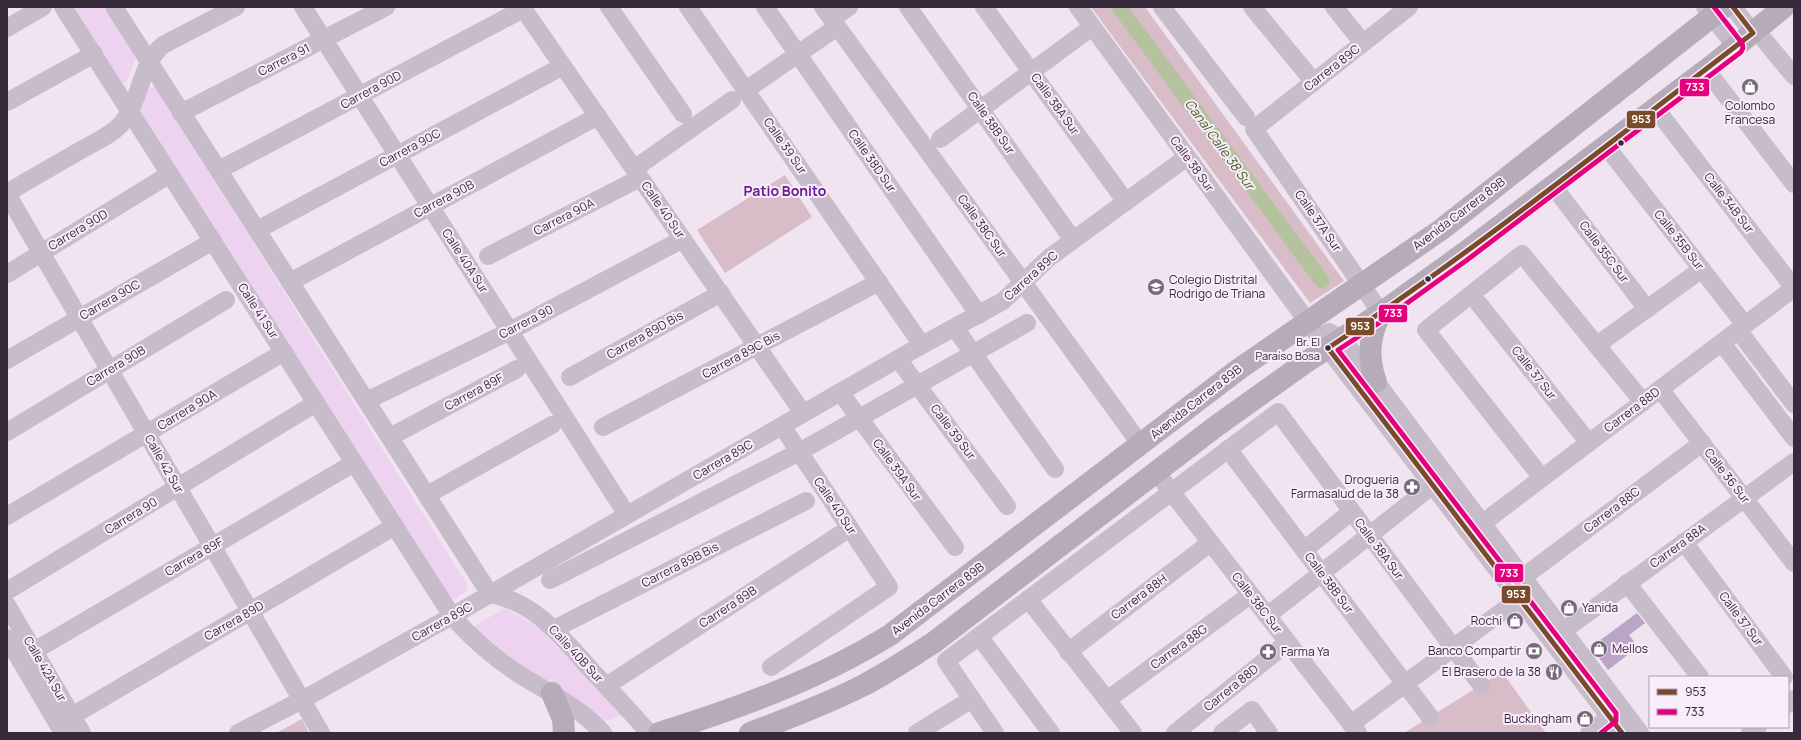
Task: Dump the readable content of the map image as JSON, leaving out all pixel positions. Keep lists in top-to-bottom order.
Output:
{
  "streets": {
    "main road": ["Avenida Carrera 89B"],
    "street": [
      "Carrera 91",
      "Carrera 89C",
      "Carrera 90D",
      "Calle 38A Sur",
      "Calle 38B Sur",
      "Calle 39 Sur",
      "Carrera 90C",
      "Calle 38D Sur",
      "Calle 38 Sur",
      "Carrera 90B",
      "Calle 34B Sur",
      "Calle 40 Sur",
      "Carrera 90A",
      "Calle 37A Sur",
      "Calle 38C Sur",
      "Calle 35B Sur",
      "Calle 35C Sur",
      "Calle 40A Sur",
      "Calle 41 Sur",
      "Carrera 90",
      "Carrera 89D Bis",
      "Carrera 89C Bis",
      "Calle 37 Sur",
      "Carrera 89F",
      "Carrera 88D",
      "Calle 42 Sur",
      "Calle 39A Sur",
      "Calle 36 Sur",
      "Carrera 88C",
      "Carrera 88A",
      "Carrera 89B Bis",
      "Carrera 88H",
      "Carrera 89B",
      "Carrera 89D",
      "Carrera 88G",
      "Calle 40B Sur",
      "Calle 42A Sur"
    ]
  },
  "crossings": [
    ["Carrera 91", "Calle 40A Sur"],
    ["Carrera 89C", "Calle 38A Sur"],
    ["Carrera 89C", "Calle 38B Sur"],
    ["Carrera 89C", "Calle 39 Sur"],
    ["Carrera 89C", "Calle 38D Sur"],
    ["Carrera 89C", "Calle 38 Sur"],
    ["Carrera 89C", "Calle 40 Sur"],
    ["Carrera 89C", "Calle 37A Sur"],
    ["Carrera 89C", "Calle 38C Sur"],
    ["Carrera 89C", "Calle 40A Sur"],
    ["Carrera 89C", "Calle 41 Sur"],
    ["Carrera 89C", "Calle 42 Sur"],
    ["Carrera 89C", "Calle 39A Sur"],
    ["Carrera 89C", "Calle 40B Sur"],
    ["Carrera 90D", "Calle 40 Sur"],
    ["Carrera 90D", "Calle 40A Sur"],
    ["Carrera 90D", "Calle 41 Sur"],
    ["Carrera 90D", "Calle 42 Sur"],
    ["Calle 38A Sur", "Calle 38B Sur"],
    ["Calle 39 Sur", "Carrera 89C Bis"],
    ["Carrera 90C", "Calle 40 Sur"],
    ["Carrera 90C", "Calle 40A Sur"],
    ["Carrera 90C", "Calle 41 Sur"],
    ["Carrera 90C", "Calle 42 Sur"],
    ["Calle 38 Sur", "Avenida Carrera 89B"],
    ["Calle 38 Sur", "Carrera 88D"],
    ["Calle 38 Sur", "Carrera 88C"],
    ["Calle 38 Sur", "Carrera 88A"],
    ["Carrera 90B", "Calle 40 Sur"],
    ["Carrera 90B", "Calle 40A Sur"],
    ["Carrera 90B", "Calle 42 Sur"],
    ["Calle 34B Sur", "Carrera 88D"],
    ["Calle 40 Sur", "Carrera 90A"],
    ["Calle 40 Sur", "Carrera 90"],
    ["Calle 40 Sur", "Carrera 89D Bis"],
    ["Calle 40 Sur", "Carrera 89C Bis"],
    ["Calle 40 Sur", "Carrera 89B"],
    ["Avenida Carrera 89B", "Calle 37A Sur"],
    ["Avenida Carrera 89B", "Calle 38C Sur"],
    ["Carrera 90A", "Calle 41 Sur"],
    ["Carrera 90A", "Calle 42 Sur"],
    ["Calle 38C Sur", "Carrera 88D"],
    ["Calle 38C Sur", "Carrera 88H"],
    ["Calle 38C Sur", "Carrera 88G"],
    ["Calle 35B Sur", "Carrera 88D"],
    ["Calle 40A Sur", "Carrera 90"],
    ["Calle 41 Sur", "Carrera 90"],
    ["Calle 41 Sur", "Carrera 89F"],
    ["Calle 41 Sur", "Carrera 89D"],
    ["Carrera 90", "Calle 42 Sur"],
    ["Calle 37 Sur", "Carrera 88D"],
    ["Calle 37 Sur", "Carrera 88A"],
    ["Carrera 89F", "Calle 42 Sur"],
    ["Carrera 89F", "Calle 42A Sur"],
    ["Carrera 88D", "Calle 36 Sur"],
    ["Calle 42 Sur", "Carrera 89D"],
    ["Calle 36 Sur", "Carrera 88C"],
    ["Calle 36 Sur", "Carrera 88A"],
    ["Carrera 89B Bis", "Calle 40B Sur"],
    ["Carrera 89B", "Calle 40B Sur"],
    ["Carrera 89D", "Calle 42A Sur"]
  ],
  "districts": ["Patio Bonito"],
  "water": ["Canal Calle 38 Sur"],
  "places": {
    "shop": [
      "Colombo Francesa",
      "Yanida",
      "Rochi",
      "Mellos",
      "Buckingham"
    ],
    "school or university": ["Colegio Distrital Rodrigo de Triana"],
    "other": ["Br. El Paraíso Bosa"],
    "pharmacy": ["Drogueria Farmasalud de la 38", "Farma Ya"],
    "bank": ["Banco Compartir"],
    "restaurant": ["El Brasero de la 38"]
  },
  "lines": ["transit line 953", "transit line 733"],
  "legend": ["953", "733"]
}
